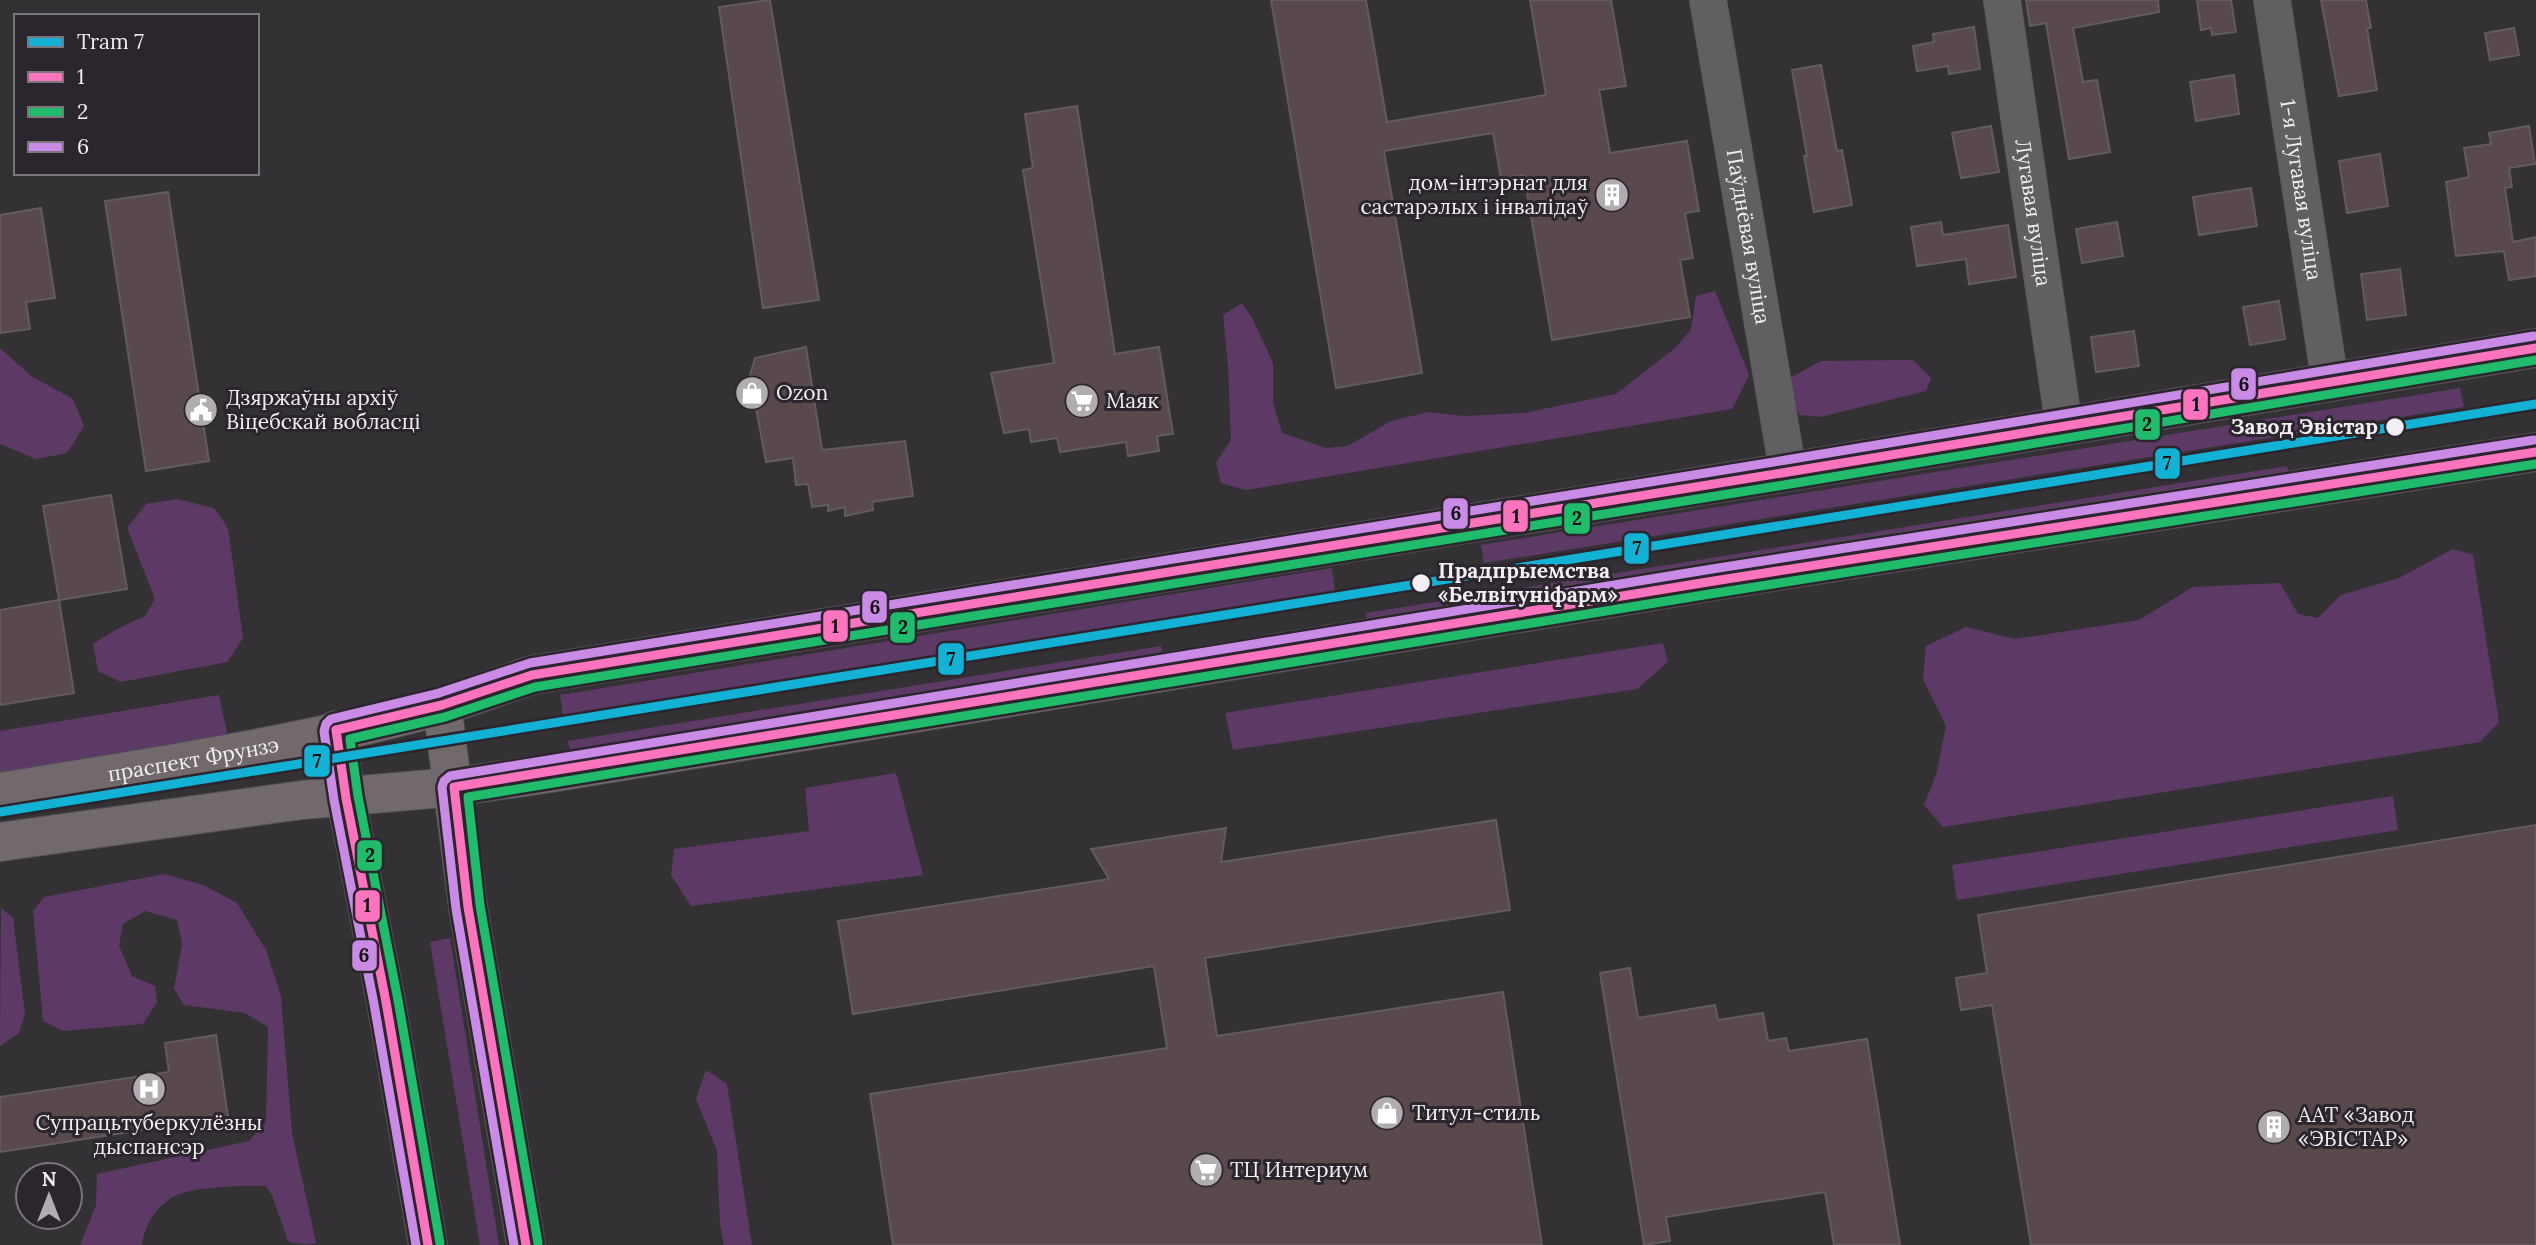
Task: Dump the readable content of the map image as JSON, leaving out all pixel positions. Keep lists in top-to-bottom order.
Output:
{
  "streets": {
    "main road": ["праспект Фрунзэ"],
    "street": ["1-я Лугавая вуліца", "Лугавая вуліца", "Паўднёвая вуліца"]
  },
  "crossings": [
    ["1-я Лугавая вуліца", "праспект Фрунзэ"],
    ["Лугавая вуліца", "праспект Фрунзэ"],
    ["Паўднёвая вуліца", "праспект Фрунзэ"]
  ],
  "places": {
    "building": ["дом-інтэрнат для састарэлых і інвалідаў", "ААТ «Завод «ЭВІСТАР»"],
    "shop": ["Ozon", "Титул-cтиль"],
    "supermarket": ["Маяк", "ТЦ Интериум"],
    "public building": ["Дзяржаўны архіў Віцебскай вобласці"],
    "other": ["Завод Эвістар", "Прадпрыемства «Белвітуніфарм»"],
    "hospital": ["Супрацьтуберкулёзны дыспансэр"]
  },
  "lines": [
    "transit line 6",
    "transit line 1",
    "transit line 2",
    "tram line 7"
  ],
  "legend": [
    "Tram 7",
    "1",
    "2",
    "6"
  ],
  "north": "top"
}
